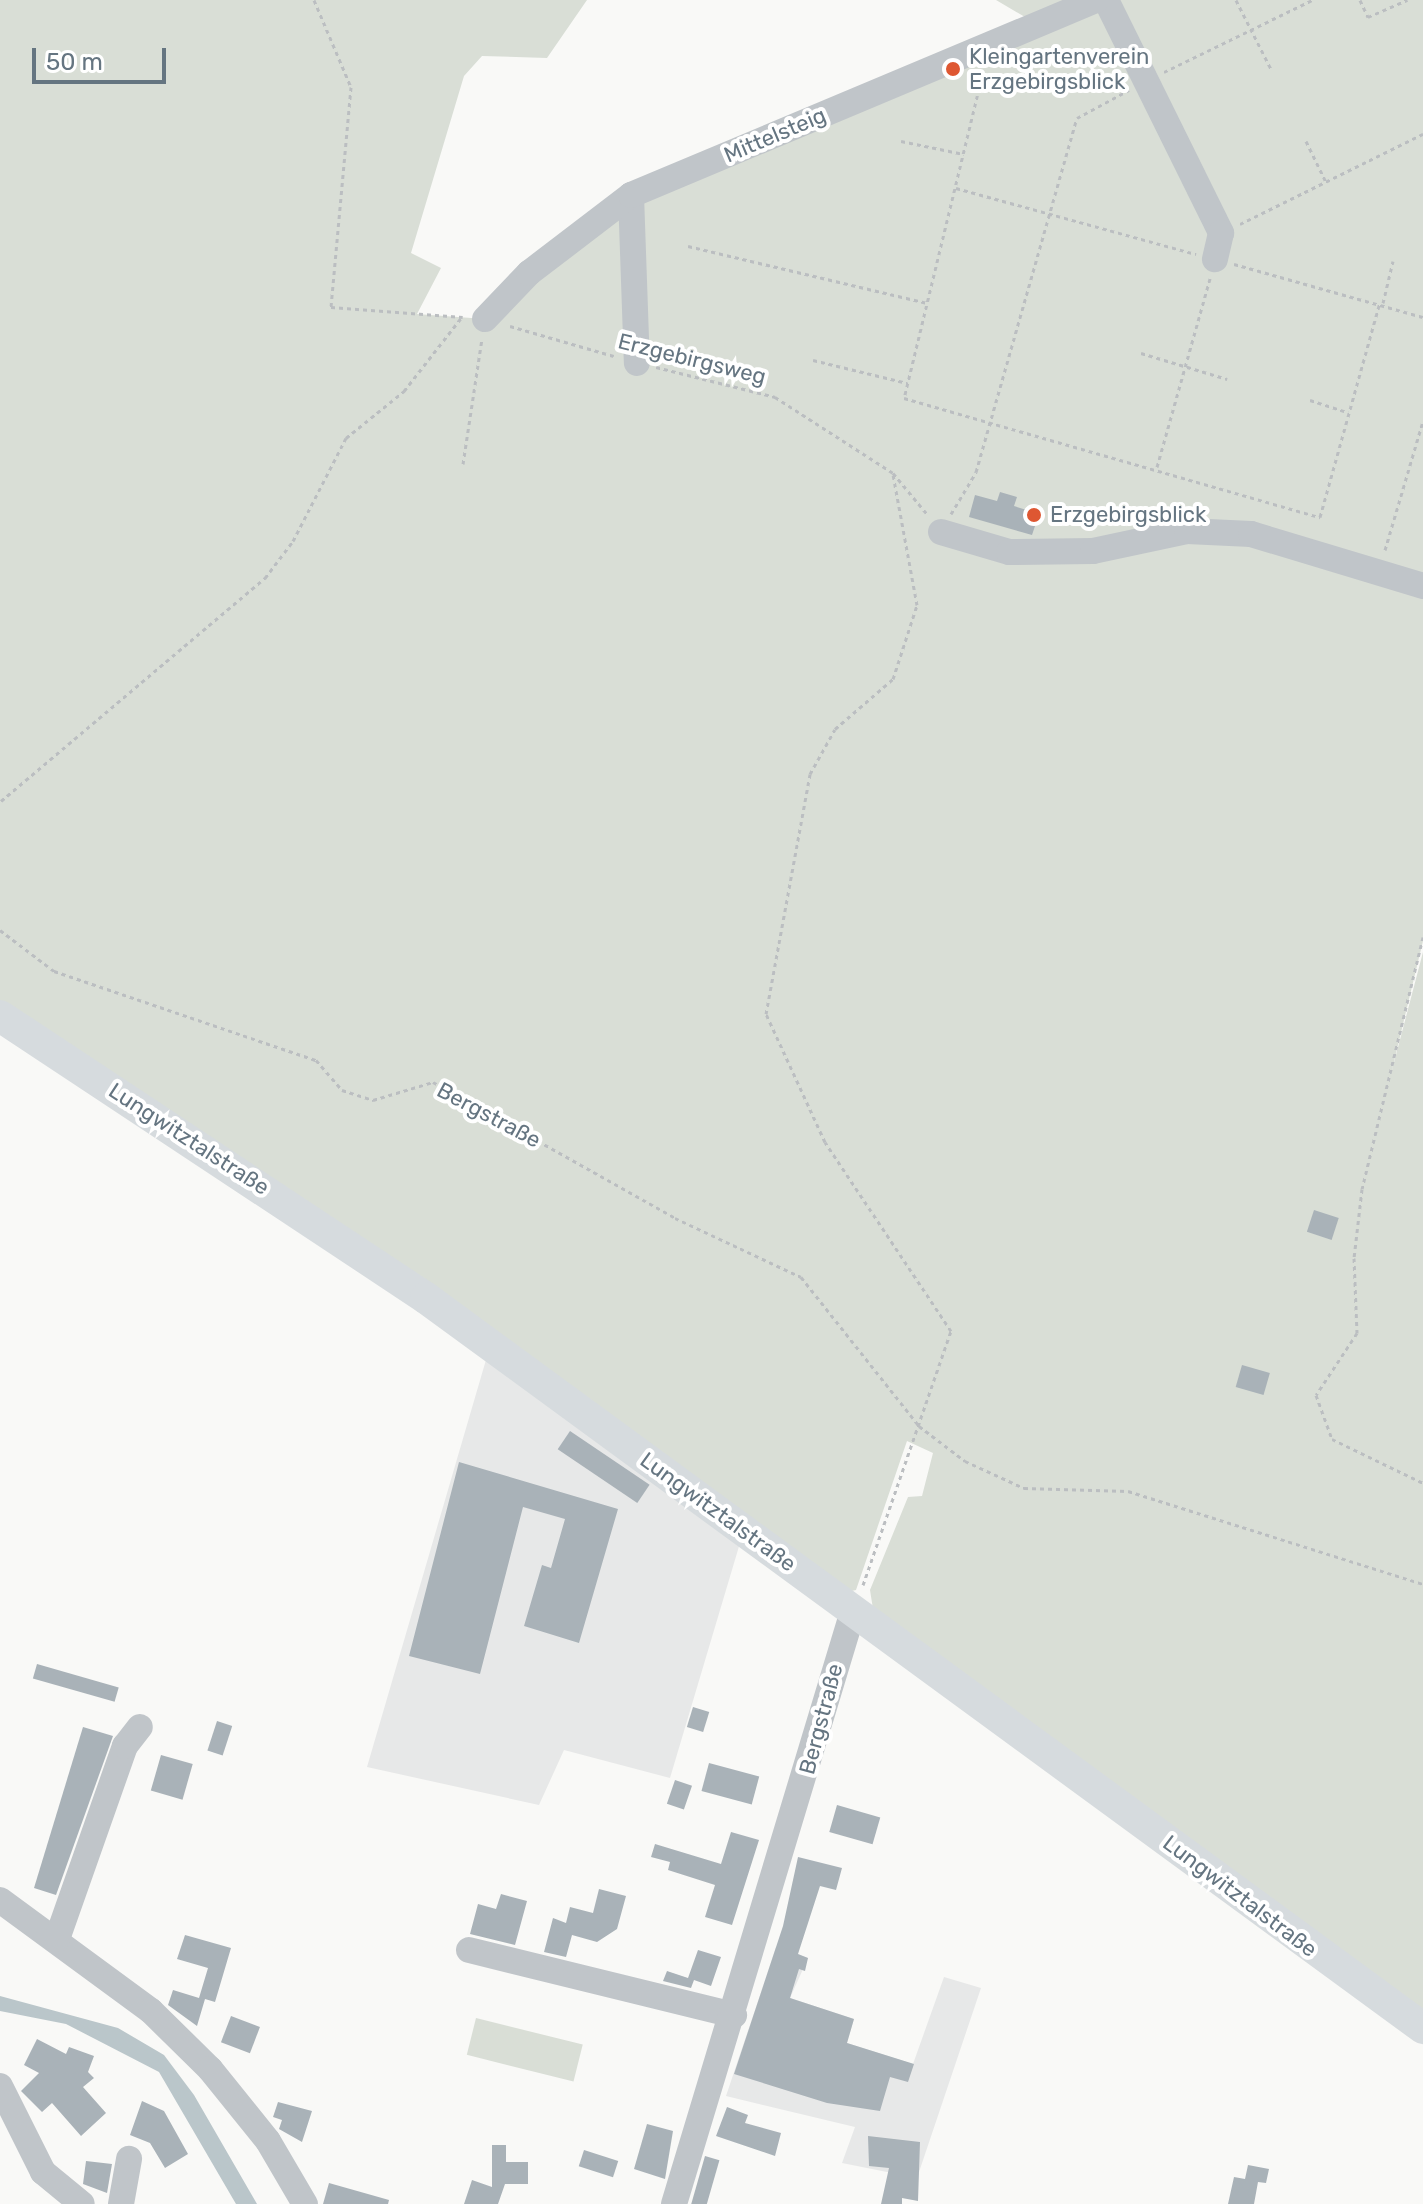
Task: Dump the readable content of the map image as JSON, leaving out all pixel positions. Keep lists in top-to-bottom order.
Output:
{
  "streets": {
    "main road": ["Lungwitztalstraße"],
    "street": ["Mittelsteig", "Bergstraße"],
    "path": ["Erzgebirgsweg"]
  },
  "crossings": [
    ["Mittelsteig", "Erzgebirgsweg"],
    ["Bergstraße", "Lungwitztalstraße"]
  ],
  "places": ["Kleingartenverein Erzgebirgsblick", "Erzgebirgsblick"],
  "scale_bar": "50 m"
}
